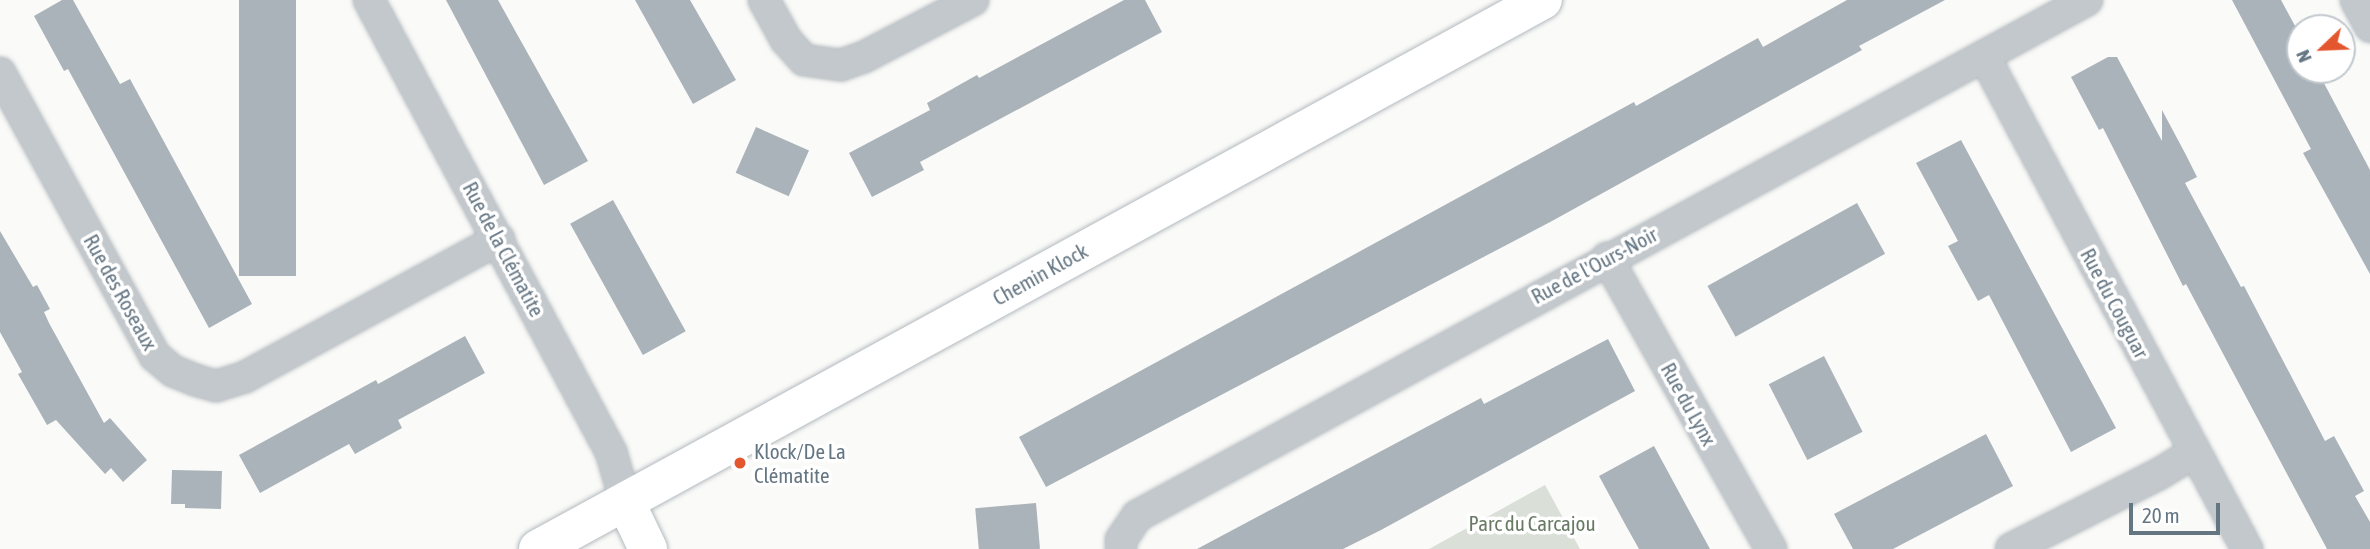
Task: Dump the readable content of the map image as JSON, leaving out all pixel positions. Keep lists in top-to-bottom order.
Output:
{
  "streets": {
    "main road": ["Chemin Klock"],
    "street": [
      "Rue de la Clématite",
      "Rue de l'Ours-Noir",
      "Rue des Roseaux",
      "Rue du Couguar",
      "Rue du Lynx"
    ]
  },
  "crossings": [
    ["Rue de la Clématite", "Chemin Klock"],
    ["Rue de la Clématite", "Rue des Roseaux"],
    ["Rue de l'Ours-Noir", "Rue du Couguar"],
    ["Rue de l'Ours-Noir", "Rue du Lynx"]
  ],
  "parks": ["Parc du Carcajou"],
  "places": ["Klock/De La Clématite"],
  "scale_bar": "20 m",
  "north": "bottom left"
}
